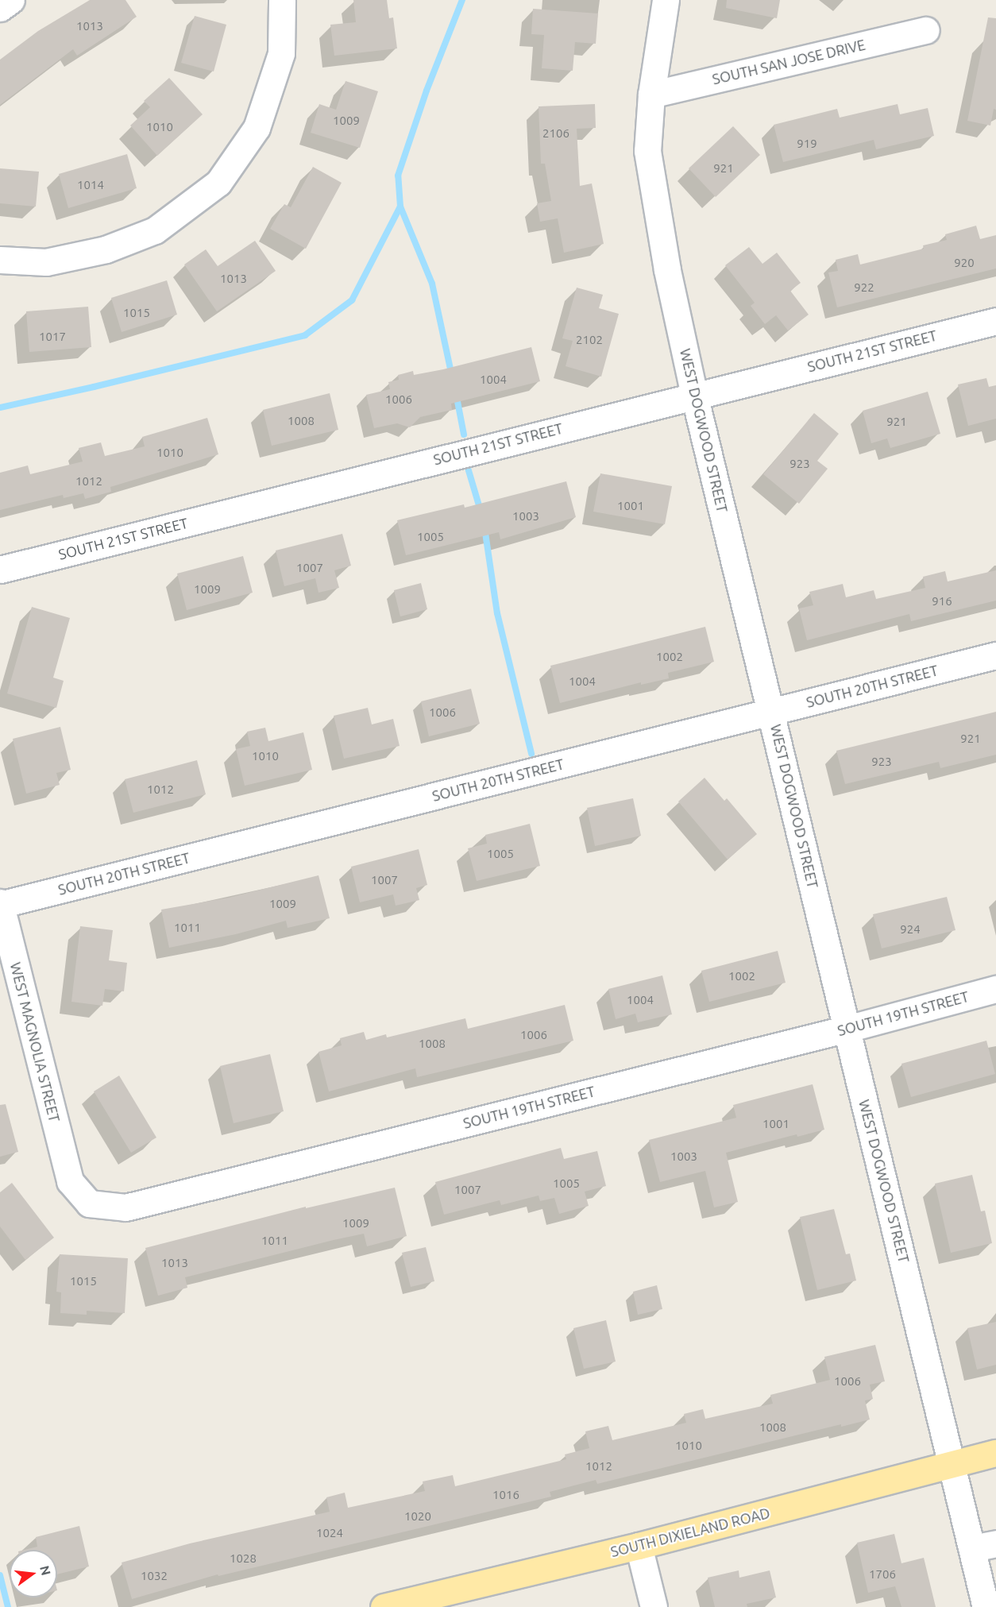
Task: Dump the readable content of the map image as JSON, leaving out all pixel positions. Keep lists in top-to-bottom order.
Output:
{
  "streets": {
    "main road": ["SOUTH DIXIELAND ROAD"],
    "street": [
      "SOUTH SAN JOSE DRIVE",
      "SOUTH 21ST STREET",
      "WEST DOGWOOD STREET",
      "SOUTH 20TH STREET",
      "SOUTH 19TH STREET",
      "WEST MAGNOLIA STREET"
    ]
  },
  "crossings": [
    ["SOUTH SAN JOSE DRIVE", "WEST DOGWOOD STREET"],
    ["SOUTH 21ST STREET", "WEST DOGWOOD STREET"],
    ["WEST DOGWOOD STREET", "SOUTH 20TH STREET"],
    ["WEST DOGWOOD STREET", "SOUTH 19TH STREET"],
    ["WEST DOGWOOD STREET", "SOUTH DIXIELAND ROAD"],
    ["SOUTH 20TH STREET", "WEST MAGNOLIA STREET"],
    ["SOUTH 19TH STREET", "WEST MAGNOLIA STREET"]
  ],
  "house_numbers": [
    "1013",
    "1009",
    "1010",
    "2106",
    "919",
    "921",
    "1014",
    "920",
    "1013",
    "922",
    "1015",
    "1017",
    "2102",
    "1004",
    "1006",
    "1008",
    "921",
    "1010",
    "923",
    "1012",
    "1001",
    "1003",
    "1005",
    "1007",
    "1009",
    "916",
    "1002",
    "1004",
    "1006",
    "921",
    "1010",
    "923",
    "1012",
    "1005",
    "1007",
    "1009",
    "1011",
    "924",
    "1002",
    "1004",
    "1006",
    "1008",
    "1001",
    "1003",
    "1005",
    "1007",
    "1009",
    "1011",
    "1013",
    "1015",
    "1006",
    "1008",
    "1010",
    "1012",
    "1016",
    "1020",
    "1024",
    "1028",
    "1706",
    "1032"
  ],
  "north": "right"
}
